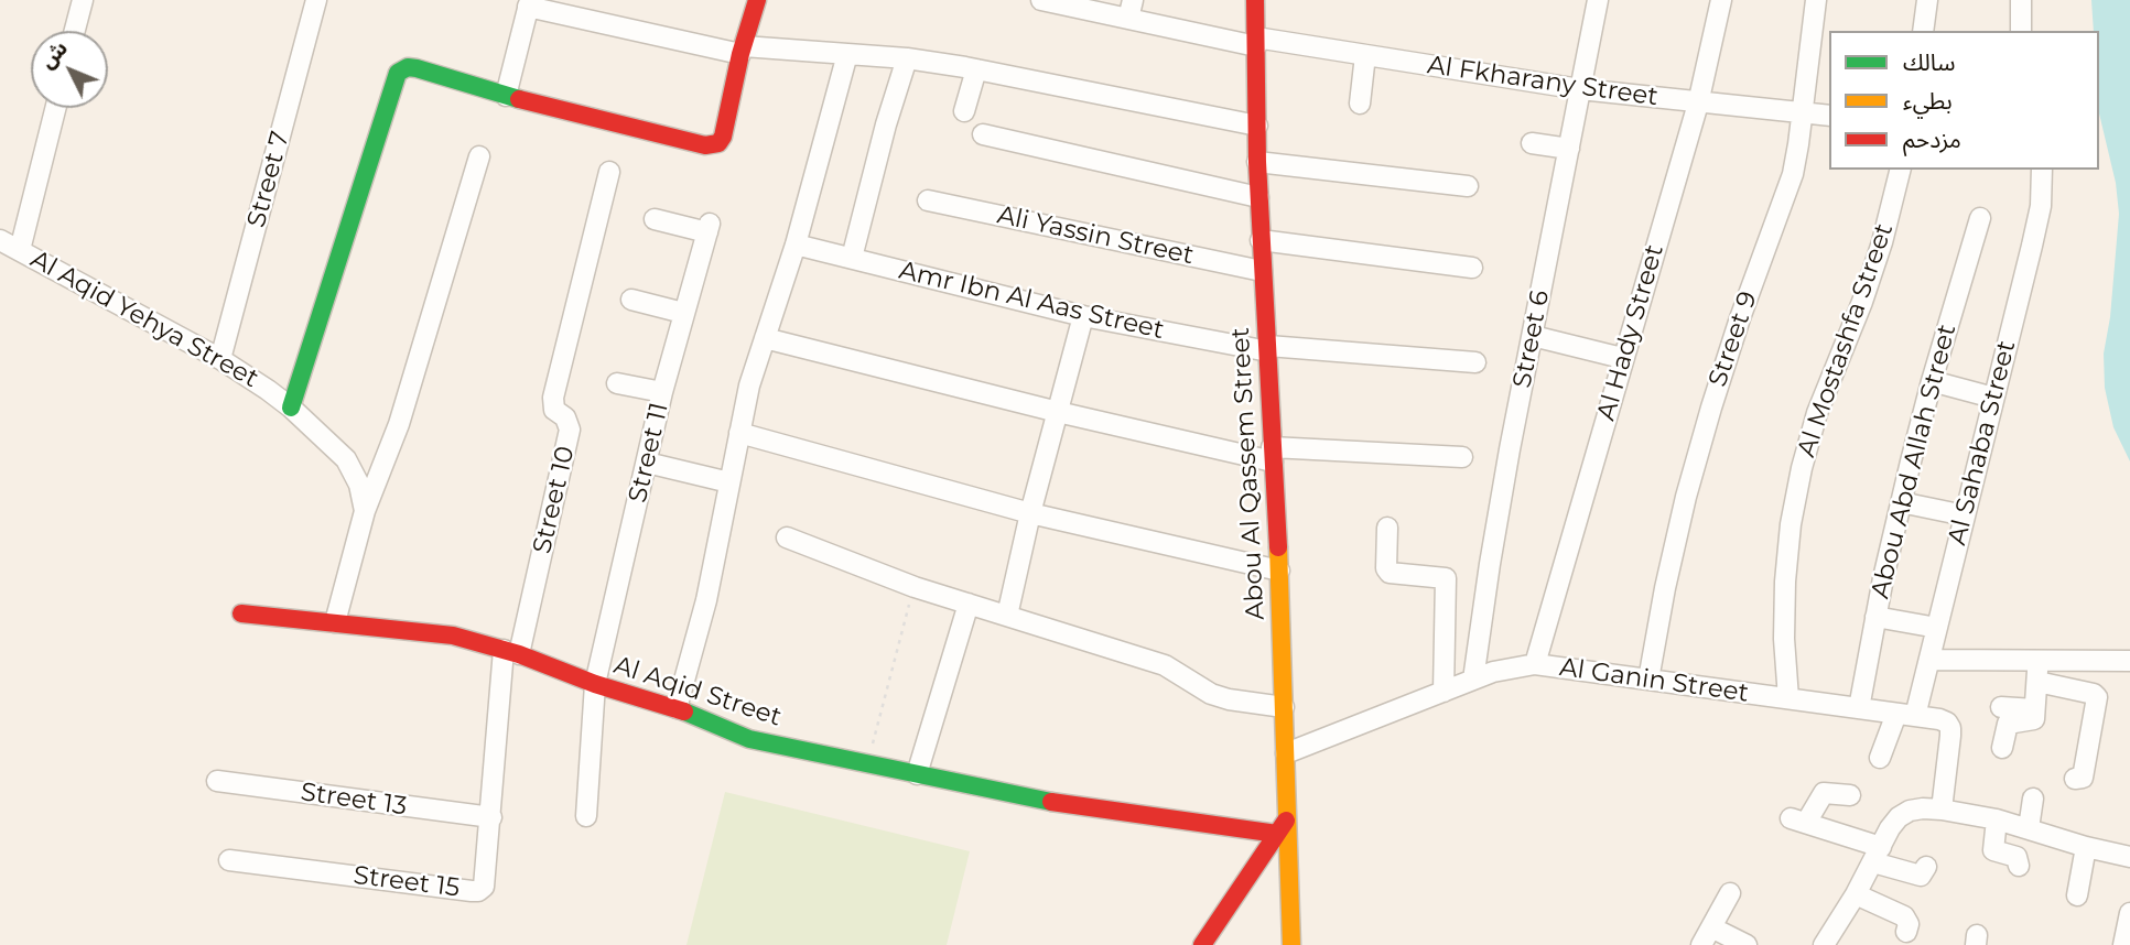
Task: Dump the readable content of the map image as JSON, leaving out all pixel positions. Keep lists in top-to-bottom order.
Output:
{
  "streets": {
    "street": [
      "Al Fkharany Street",
      "Street 7",
      "Ali Yassin Street",
      "Amr Ibn Al Aas Street",
      "Al Aqid Yehya Street",
      "Al Hady Street",
      "Street 6",
      "Street 9",
      "Al Mostashfa Street",
      "Al Sahaba Street",
      "Street 11",
      "Abou Abd Allah Street",
      "Abou Al Qassem Street",
      "Street 10",
      "Al Ganin Street",
      "Al Aqid Street",
      "Street 13",
      "Street 15"
    ]
  },
  "crossings": [
    ["Al Fkharany Street", "Al Hady Street"],
    ["Al Fkharany Street", "Street 6"],
    ["Al Fkharany Street", "Street 9"],
    ["Al Fkharany Street", "Abou Al Qassem Street"],
    ["Street 7", "Al Aqid Yehya Street"],
    ["Ali Yassin Street", "Abou Al Qassem Street"],
    ["Amr Ibn Al Aas Street", "Abou Al Qassem Street"],
    ["Al Hady Street", "Al Ganin Street"],
    ["Street 6", "Al Ganin Street"],
    ["Street 9", "Al Ganin Street"],
    ["Al Mostashfa Street", "Al Ganin Street"],
    ["Al Sahaba Street", "Al Ganin Street"],
    ["Street 11", "Al Aqid Street"],
    ["Abou Abd Allah Street", "Al Ganin Street"],
    ["Abou Al Qassem Street", "Al Ganin Street"],
    ["Street 10", "Al Aqid Street"],
    ["Street 10", "Street 15"],
    ["Al Aqid Street", "Street 15"],
    ["Street 13", "Street 15"]
  ],
  "legend": ["سالك", "بطيء", "مزدحم"],
  "north": "top left"
}
